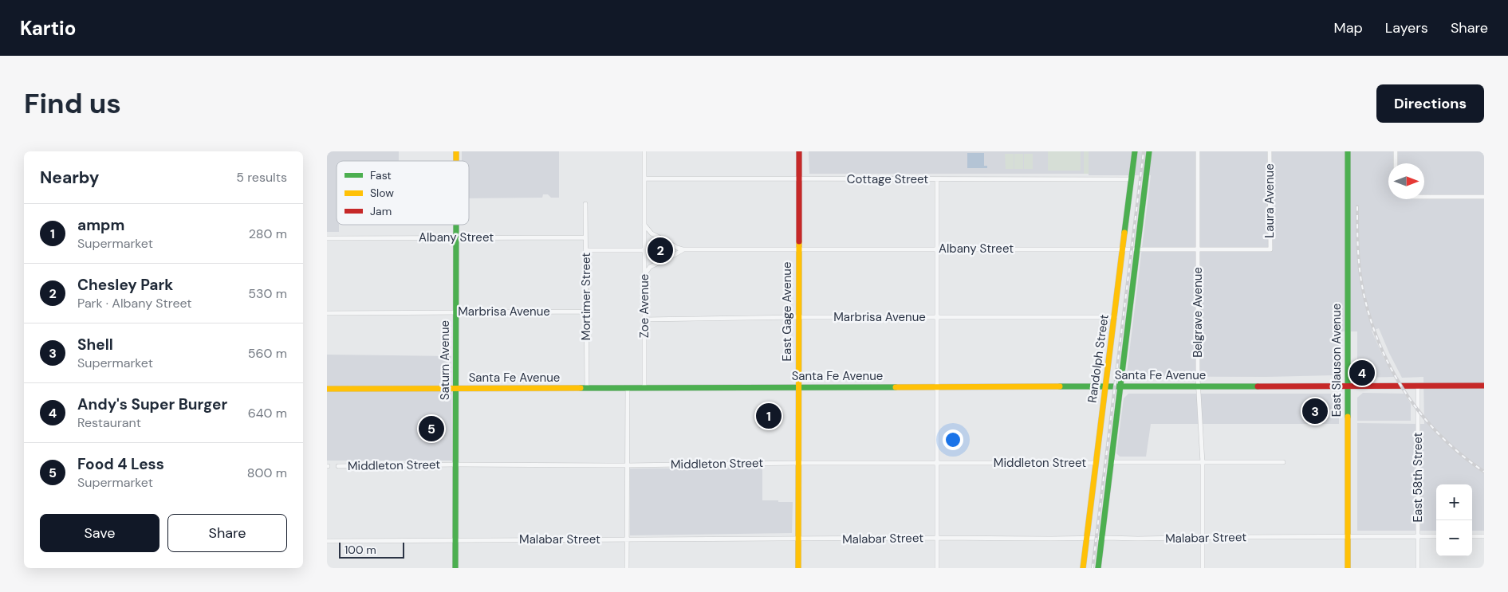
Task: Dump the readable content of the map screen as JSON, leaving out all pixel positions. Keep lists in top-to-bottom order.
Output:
{
  "streets": {
    "main road": [
      "East Gage Avenue",
      "Randolph Street",
      "Saturn Avenue",
      "East Slauson Avenue",
      "Santa Fe Avenue"
    ],
    "street": [
      "Cottage Street",
      "Laura Avenue",
      "Albany Street",
      "Mortimer Street",
      "Zoe Avenue",
      "Marbrisa Avenue",
      "Belgrave Avenue",
      "Middleton Street",
      "East 58th Street",
      "Malabar Street"
    ]
  },
  "crossings": [
    ["Cottage Street", "Zoe Avenue"],
    ["Cottage Street", "East Gage Avenue"],
    ["Cottage Street", "Randolph Street"],
    ["Laura Avenue", "Albany Street"],
    ["Albany Street", "Mortimer Street"],
    ["Albany Street", "Zoe Avenue"],
    ["Albany Street", "East Gage Avenue"],
    ["Albany Street", "Belgrave Avenue"],
    ["Albany Street", "Randolph Street"],
    ["Albany Street", "Saturn Avenue"],
    ["Mortimer Street", "Marbrisa Avenue"],
    ["Mortimer Street", "Santa Fe Avenue"],
    ["Zoe Avenue", "Marbrisa Avenue"],
    ["Zoe Avenue", "Santa Fe Avenue"],
    ["Marbrisa Avenue", "East Gage Avenue"],
    ["Marbrisa Avenue", "Randolph Street"],
    ["Marbrisa Avenue", "Saturn Avenue"],
    ["East Gage Avenue", "Santa Fe Avenue"],
    ["East Gage Avenue", "Middleton Street"],
    ["East Gage Avenue", "Malabar Street"],
    ["Belgrave Avenue", "Santa Fe Avenue"],
    ["Belgrave Avenue", "Malabar Street"],
    ["Randolph Street", "Santa Fe Avenue"],
    ["Randolph Street", "Middleton Street"],
    ["Randolph Street", "Malabar Street"],
    ["Saturn Avenue", "Santa Fe Avenue"],
    ["Saturn Avenue", "Middleton Street"],
    ["Saturn Avenue", "Malabar Street"],
    ["East Slauson Avenue", "Santa Fe Avenue"],
    ["East Slauson Avenue", "Malabar Street"],
    ["Santa Fe Avenue", "East 58th Street"],
    ["East 58th Street", "Malabar Street"]
  ],
  "legend": ["Fast", "Slow", "Jam"],
  "scale_bar": "100 m",
  "north": "right",
  "page": {
    "header": "Kartio",
    "nav": ["Map", "Layers", "Share"],
    "buttons": [
      "Directions",
      ["Save", "Share"]
    ],
    "title": "Find us",
    "heading": ["Nearby", "5 results"],
    "list": [
      {
        "mark": "1",
        "name": "ampm",
        "note": "Supermarket",
        "value": "280 m"
      },
      {
        "mark": "2",
        "name": "Chesley Park",
        "note": "Park · Albany Street",
        "value": "530 m"
      },
      {
        "mark": "3",
        "name": "Shell",
        "note": "Supermarket",
        "value": "560 m"
      },
      {
        "mark": "4",
        "name": "Andy's Super Burger",
        "note": "Restaurant",
        "value": "640 m"
      },
      {
        "mark": "5",
        "name": "Food 4 Less",
        "note": "Supermarket",
        "value": "800 m"
      }
    ],
    "pins": [
      "2",
      "4",
      "3",
      "1",
      "5"
    ],
    "map_buttons": ["+", "−"],
    "scale": "100 m"
  }
}
